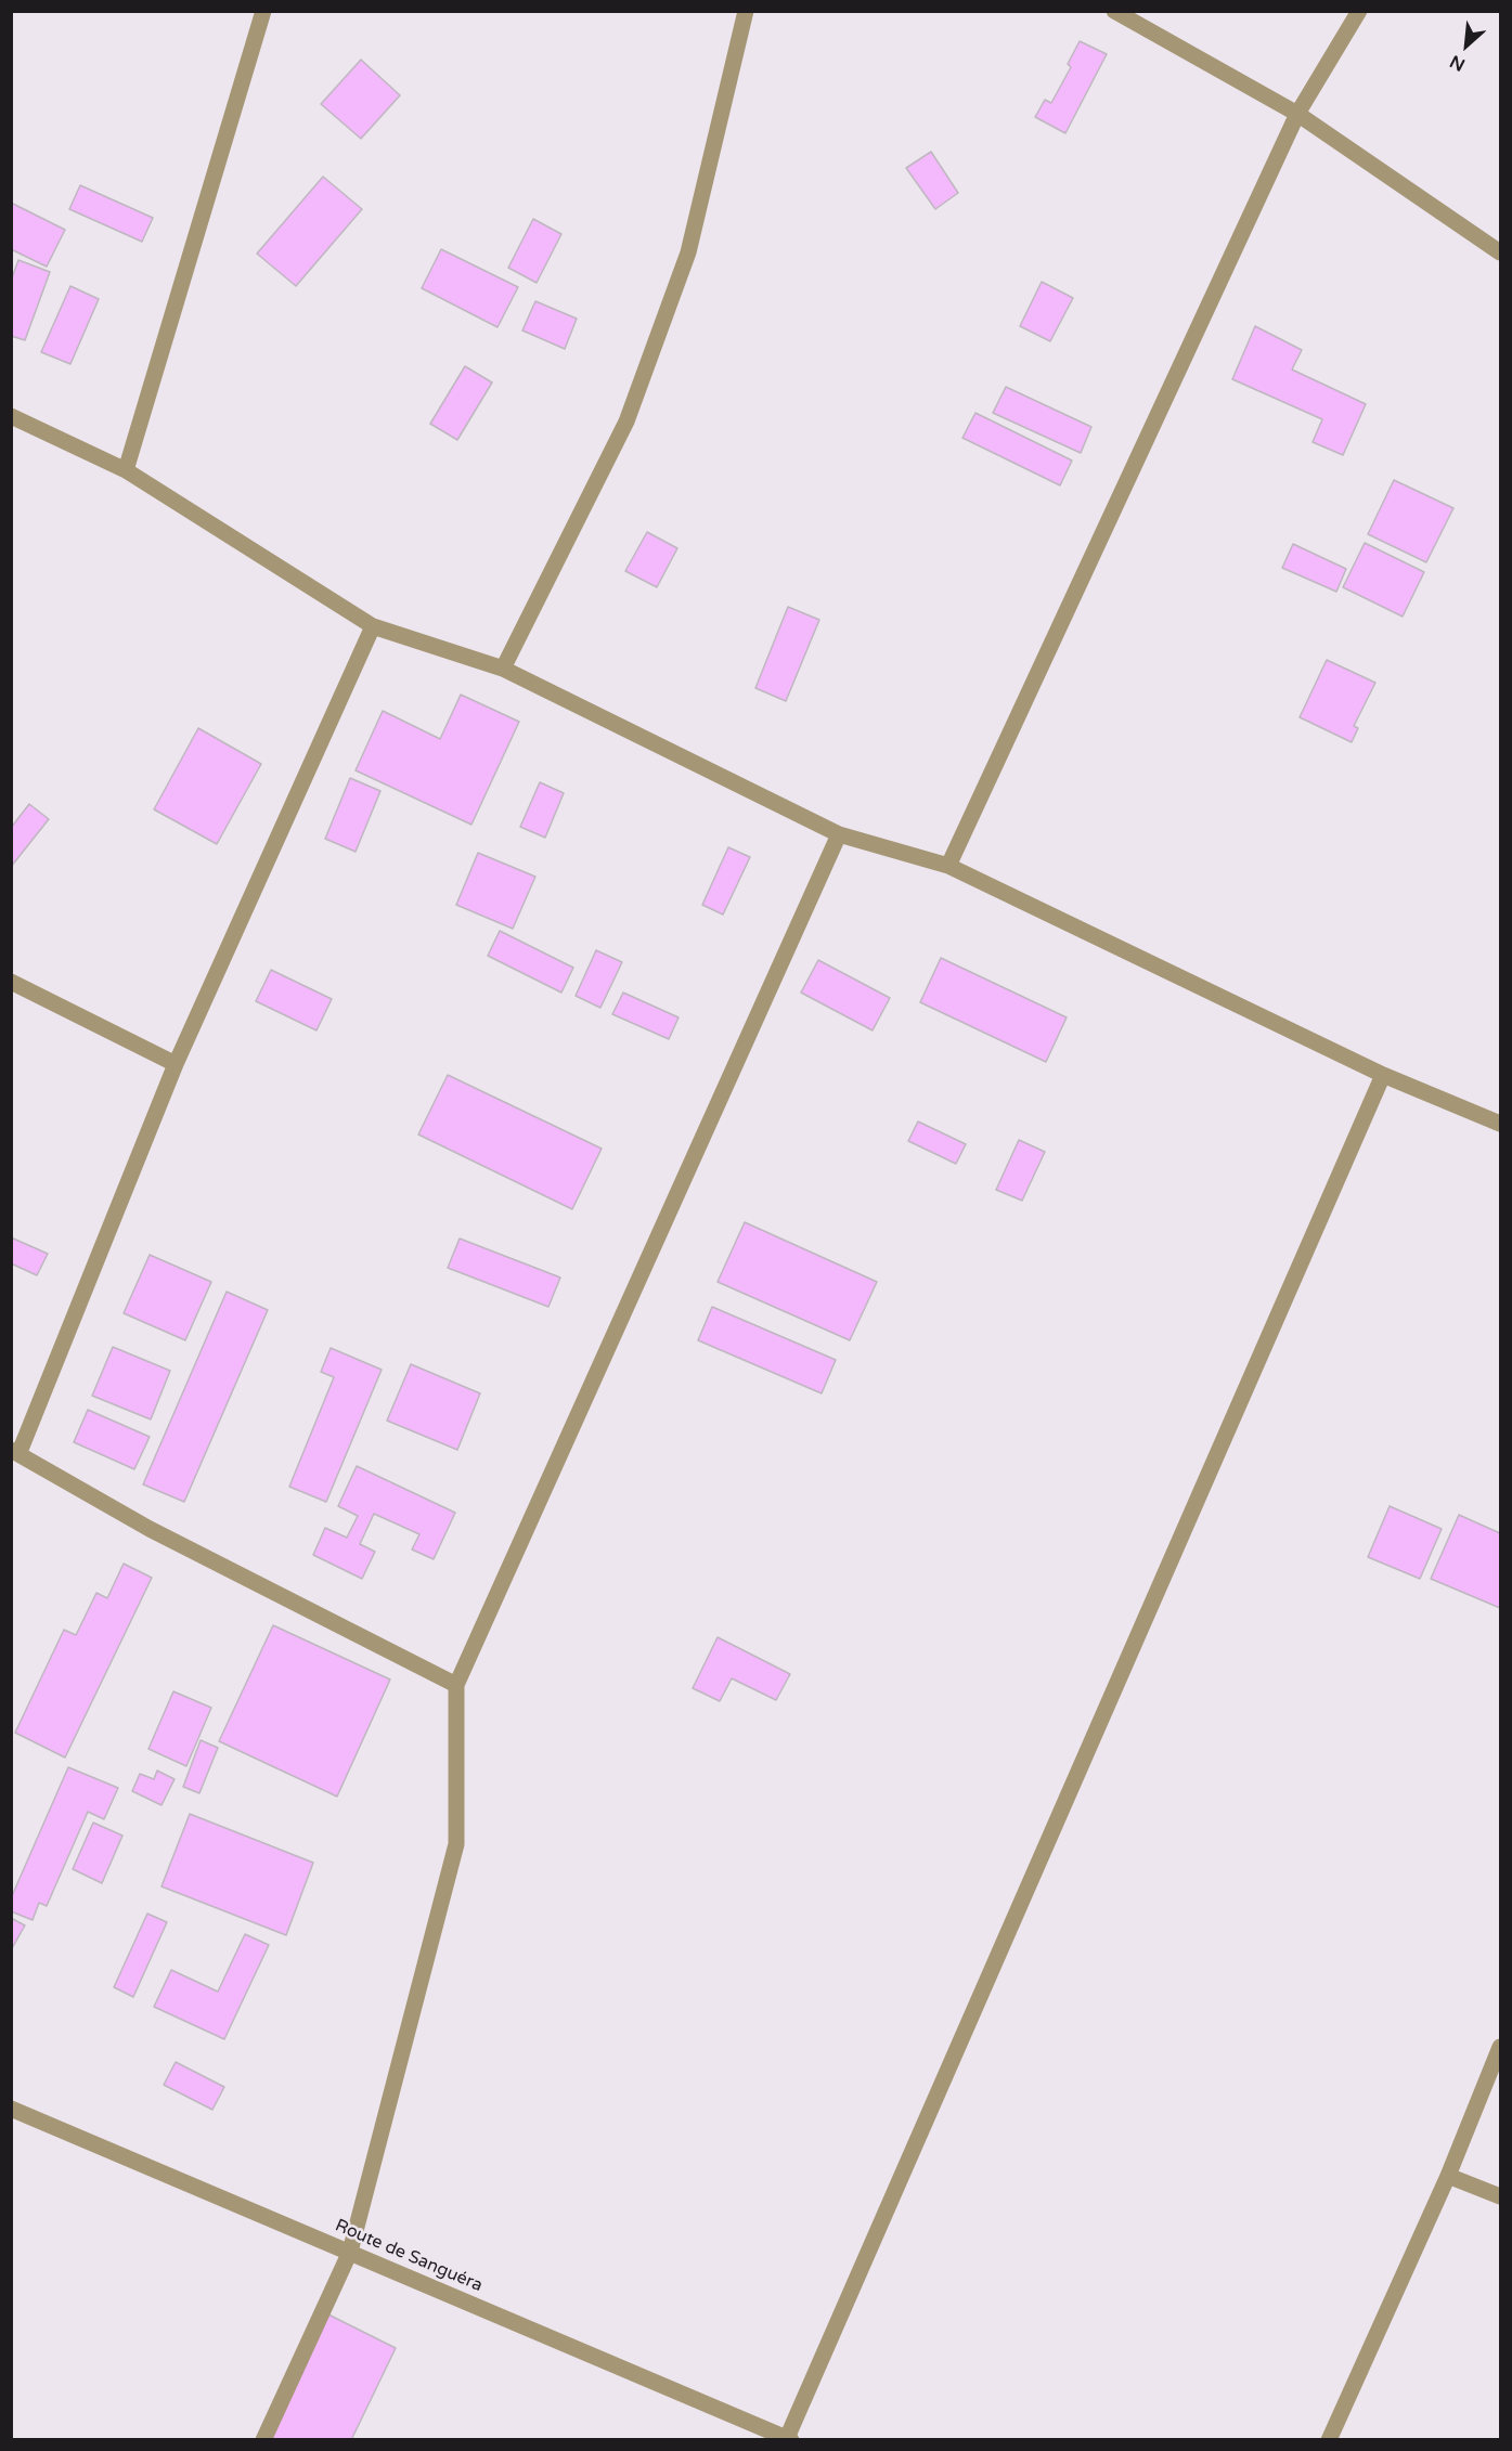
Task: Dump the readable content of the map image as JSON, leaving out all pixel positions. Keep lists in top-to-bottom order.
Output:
{
  "streets": {
    "street": ["Route de Sanguéra"]
  },
  "north": "bottom left"
}
